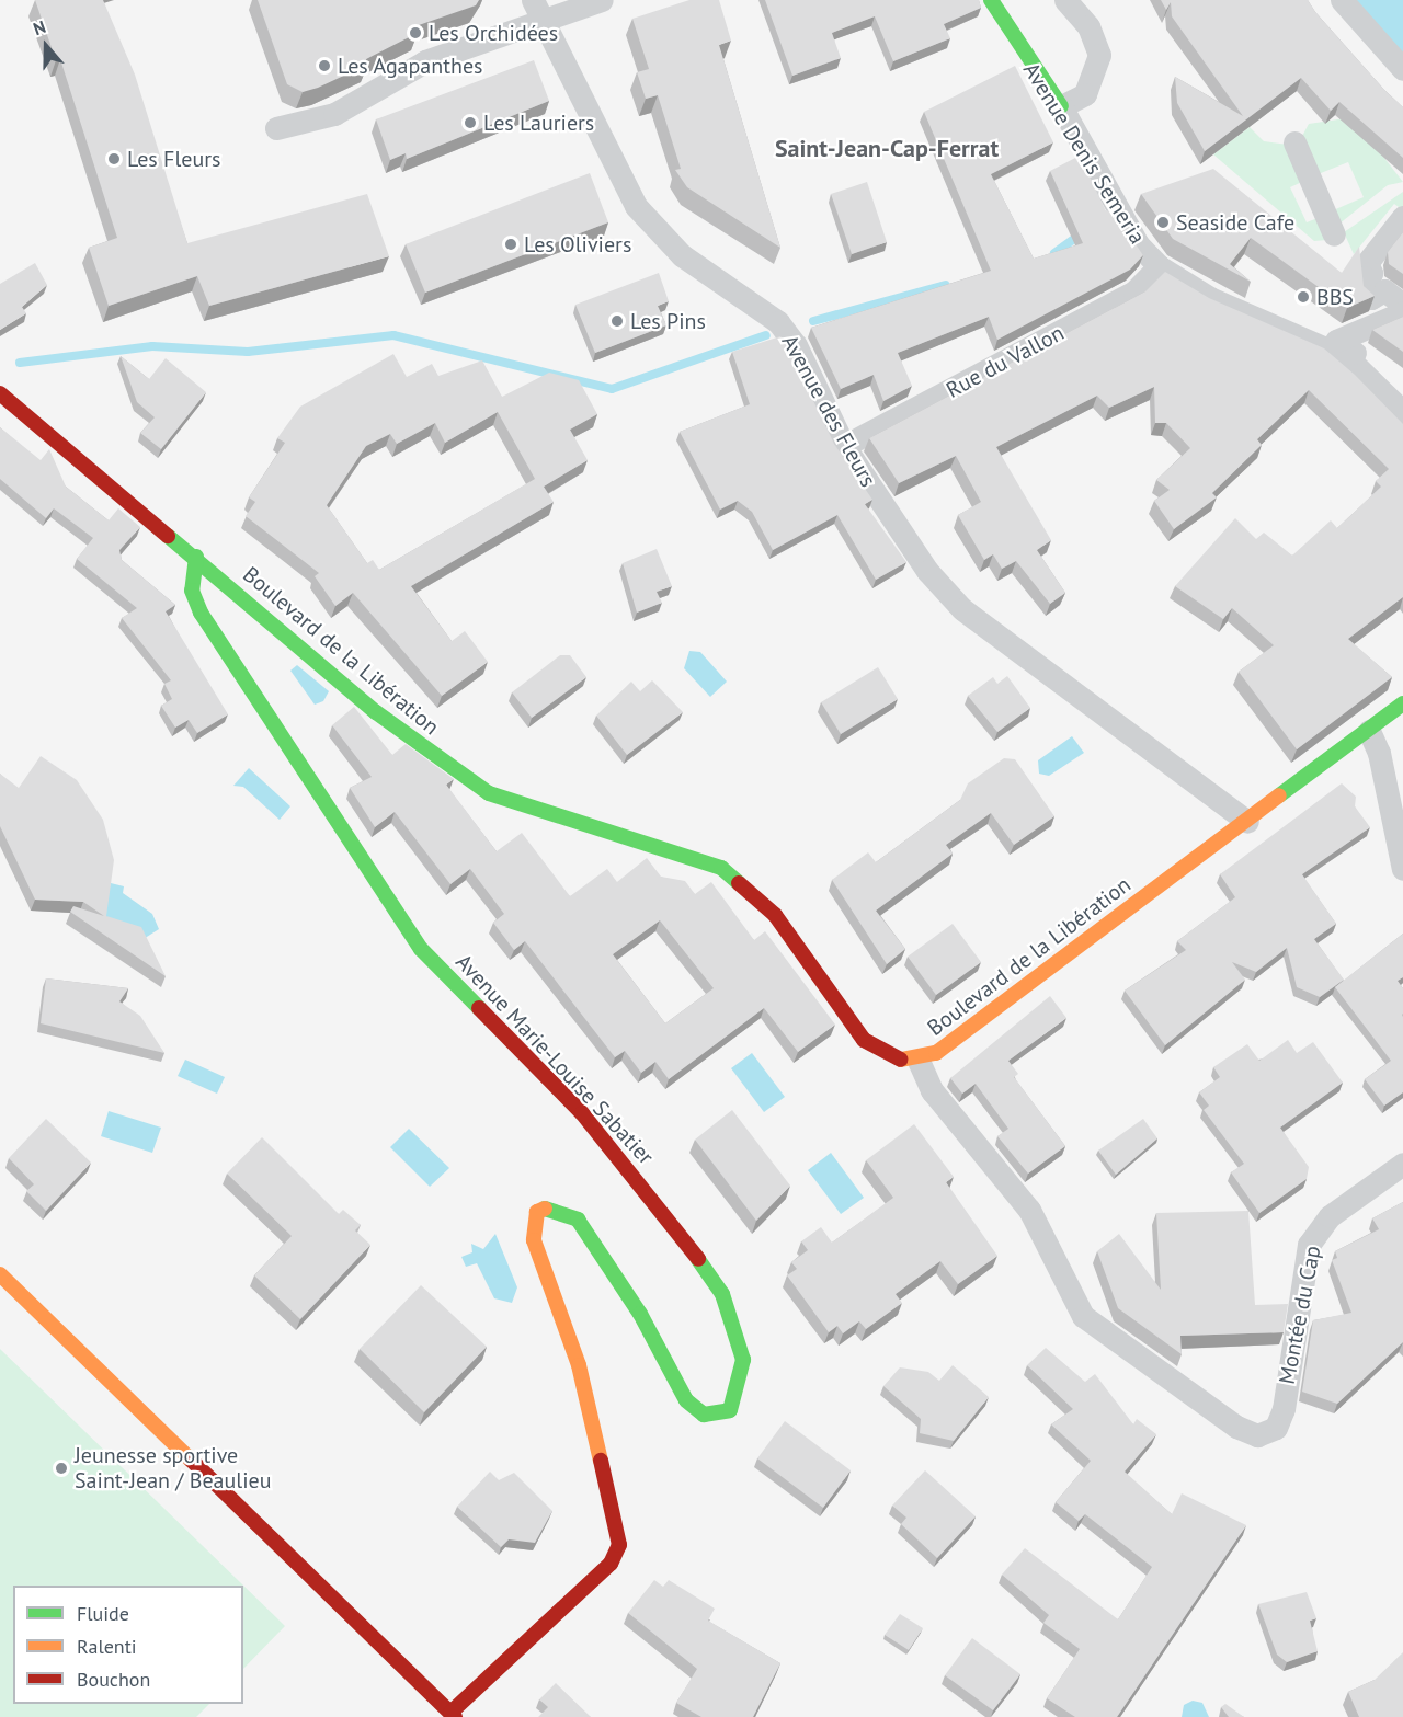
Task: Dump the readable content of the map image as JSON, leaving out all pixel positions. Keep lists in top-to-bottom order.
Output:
{
  "streets": {
    "street": [
      "Avenue Denis Semeria",
      "Rue du Vallon",
      "Avenue des Fleurs",
      "Boulevard de la Libération",
      "Avenue Marie-Louise Sabatier",
      "Montée du Cap"
    ]
  },
  "crossings": [
    ["Avenue Denis Semeria", "Rue du Vallon"],
    ["Rue du Vallon", "Avenue des Fleurs"],
    ["Avenue des Fleurs", "Boulevard de la Libération"],
    ["Boulevard de la Libération", "Avenue Marie-Louise Sabatier"],
    ["Boulevard de la Libération", "Montée du Cap"]
  ],
  "districts": ["Saint-Jean-Cap-Ferrat"],
  "places": [
    "Les Orchidées",
    "Les Agapanthes",
    "Les Lauriers",
    "Les Fleurs",
    "Seaside Cafe",
    "Les Oliviers",
    "BBS",
    "Les Pins",
    "Jeunesse sportive Saint-Jean / Beaulieu"
  ],
  "legend": ["Fluide", "Ralenti", "Bouchon"],
  "north": "top"
}
